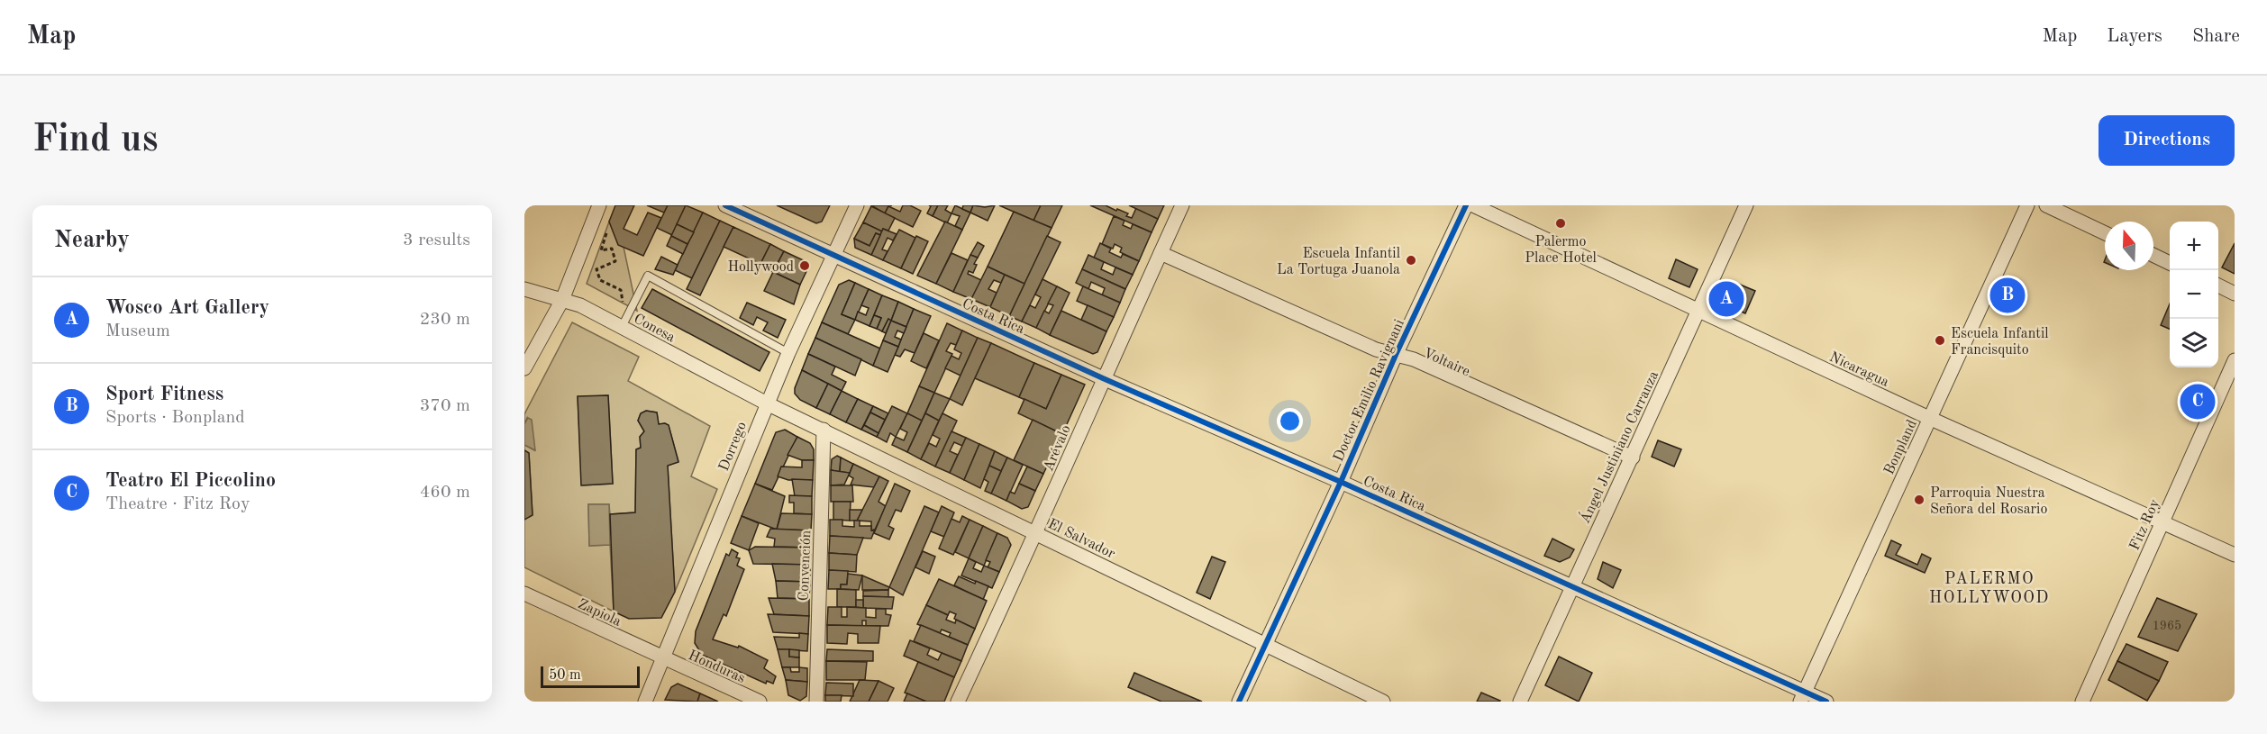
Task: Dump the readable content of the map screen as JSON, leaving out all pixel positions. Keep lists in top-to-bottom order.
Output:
{
  "streets": {
    "street": [
      "Costa Rica",
      "Conesa",
      "Voltaire",
      "Nicaragua",
      "Doctor Emilio Ravignani",
      "Dorrego",
      "Ángel Justiniano Carranza",
      "Bonpland",
      "Arévalo",
      "Fitz Roy",
      "El Salvador",
      "Convención",
      "Zapiola",
      "Honduras"
    ]
  },
  "crossings": [
    ["Costa Rica", "Doctor Emilio Ravignani"],
    ["Costa Rica", "Dorrego"],
    ["Costa Rica", "Ángel Justiniano Carranza"],
    ["Costa Rica", "Bonpland"],
    ["Costa Rica", "Arévalo"],
    ["Conesa", "Dorrego"],
    ["Conesa", "El Salvador"],
    ["Voltaire", "Doctor Emilio Ravignani"],
    ["Voltaire", "Ángel Justiniano Carranza"],
    ["Voltaire", "Arévalo"],
    ["Nicaragua", "Ángel Justiniano Carranza"],
    ["Nicaragua", "Bonpland"],
    ["Nicaragua", "Fitz Roy"],
    ["Doctor Emilio Ravignani", "El Salvador"],
    ["Dorrego", "El Salvador"],
    ["Dorrego", "Zapiola"],
    ["Dorrego", "Honduras"],
    ["Arévalo", "El Salvador"],
    ["El Salvador", "Convención"],
    ["Zapiola", "Honduras"]
  ],
  "districts": ["PALERMO HOLLYWOOD"],
  "places": [
    "Palermo Place Hotel",
    "Escuela Infantil La Tortuga Juanola",
    "Hollywood",
    "Escuela Infantil Francisquito",
    "Parroquia Nuestra Señora del Rosario"
  ],
  "house_numbers": ["1965"],
  "scale_bar": "50 m",
  "north": "top",
  "page": {
    "header": "Map",
    "nav": ["Map", "Layers", "Share"],
    "buttons": "Directions",
    "title": "Find us",
    "heading": ["Nearby", "3 results"],
    "map_buttons": ["+", "−"],
    "list": [
      {
        "mark": "A",
        "name": "Wosco Art Gallery",
        "note": "Museum",
        "value": "230 m"
      },
      {
        "mark": "B",
        "name": "Sport Fitness",
        "note": "Sports · Bonpland",
        "value": "370 m"
      },
      {
        "mark": "C",
        "name": "Teatro El Piccolino",
        "note": "Theatre · Fitz Roy",
        "value": "460 m"
      }
    ],
    "pins": ["B", "A", "C"],
    "scale": "50 m"
  }
}
